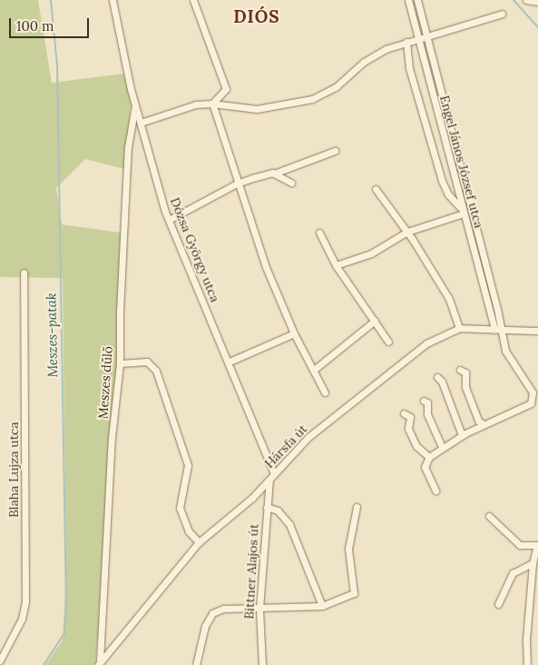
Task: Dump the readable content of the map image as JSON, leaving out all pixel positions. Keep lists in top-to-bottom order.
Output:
{
  "streets": {
    "street": [
      "Engel János József utca",
      "Dózsa György utca",
      "Meszes dűlő",
      "Hársfa út",
      "Blaha Lujza utca",
      "Bittner Alajos út"
    ]
  },
  "crossings": [
    ["Engel János József utca", "Hársfa út"],
    ["Dózsa György utca", "Meszes dűlő"],
    ["Dózsa György utca", "Hársfa út"],
    ["Meszes dűlő", "Hársfa út"],
    ["Hársfa út", "Bittner Alajos út"]
  ],
  "districts": ["DIÓS"],
  "water": ["Meszes-patak"],
  "scale_bar": "100 m"
}
